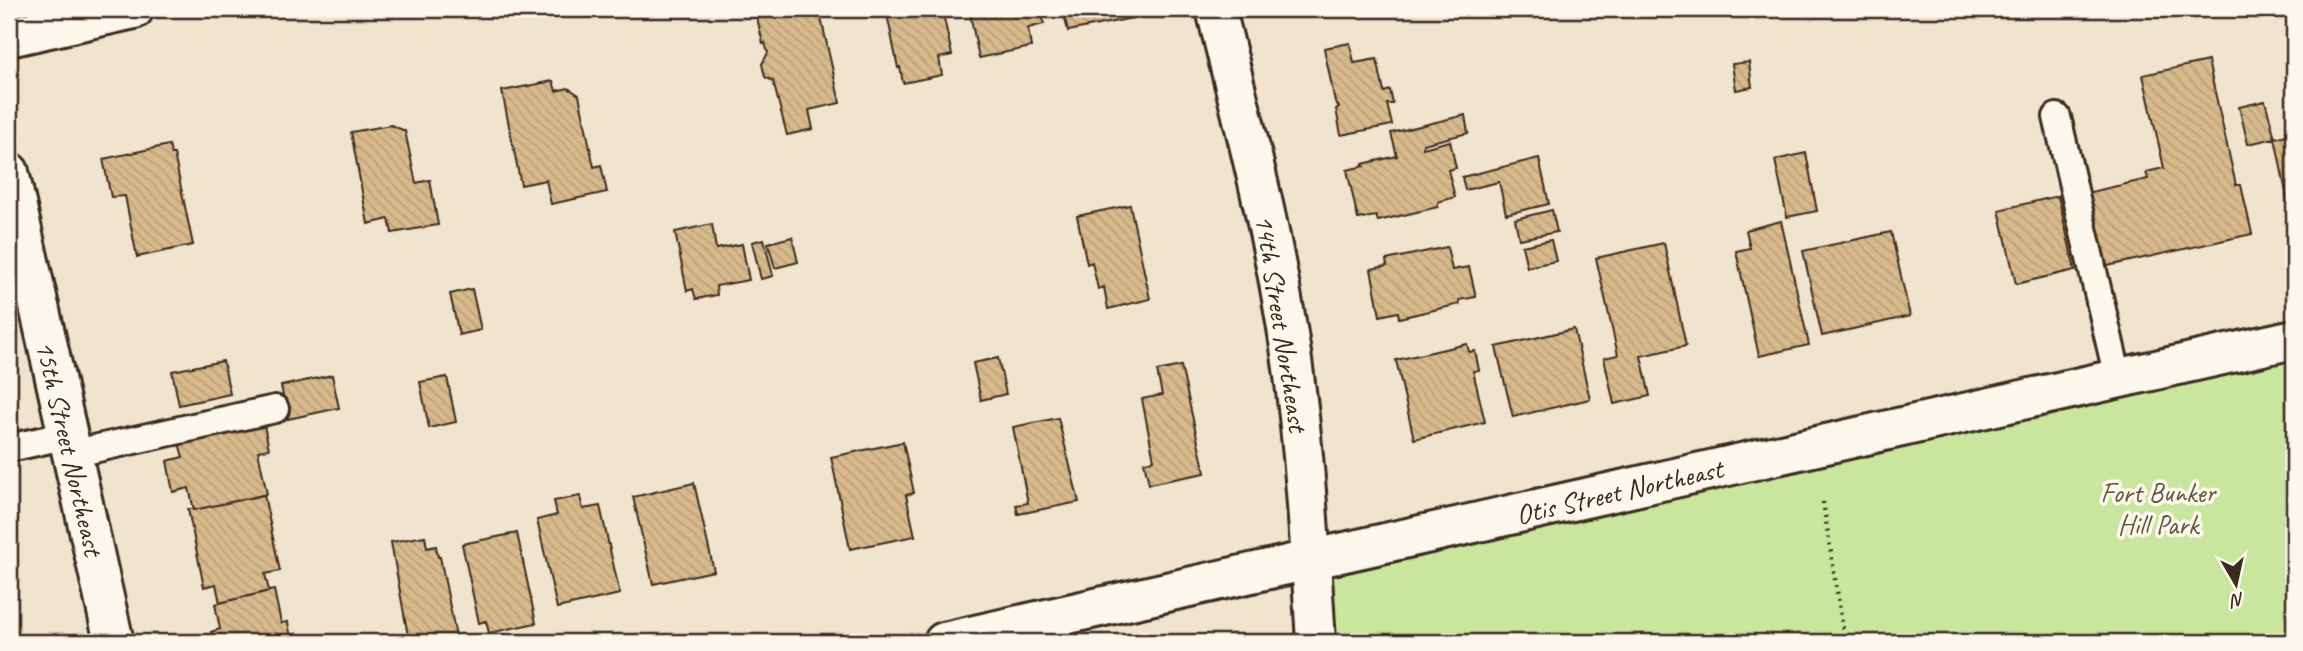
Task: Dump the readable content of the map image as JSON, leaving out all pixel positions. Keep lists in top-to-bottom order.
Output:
{
  "streets": {
    "street": ["14th Street Northeast", "15th Street Northeast", "Otis Street Northeast"]
  },
  "crossings": [
    ["14th Street Northeast", "Otis Street Northeast"]
  ],
  "parks": ["Fort Bunker Hill Park"],
  "north": "bottom"
}
